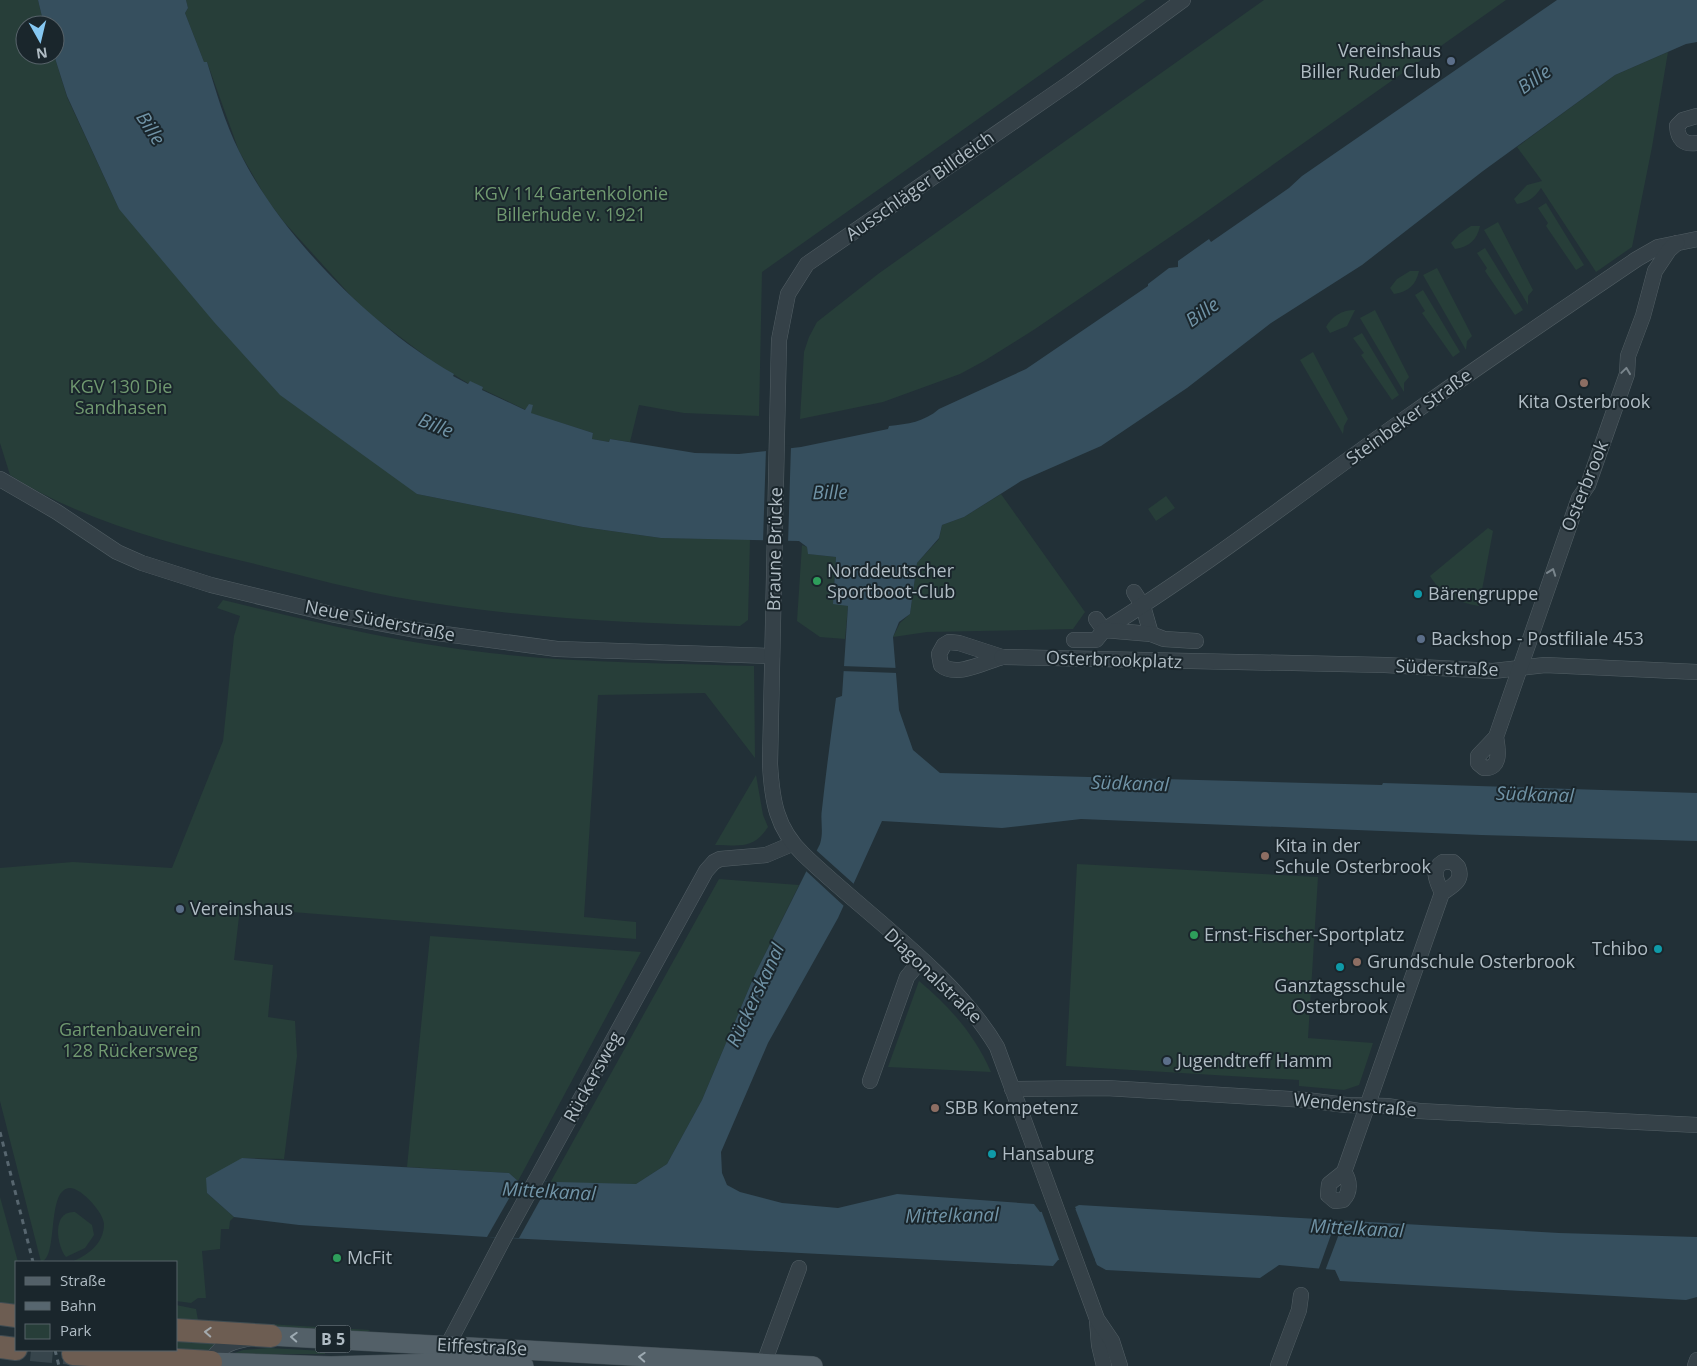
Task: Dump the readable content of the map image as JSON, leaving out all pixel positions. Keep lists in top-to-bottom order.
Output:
{
  "streets": {
    "highway": ["B 5"],
    "main road": ["Eiffestraße"],
    "street": [
      "Ausschläger Billdeich",
      "Steinbeker Straße",
      "Osterbrook",
      "Braune Brücke",
      "Neue Süderstraße",
      "Osterbrookplatz",
      "Süderstraße",
      "Diagonalstraße",
      "Rückersweg",
      "Wendenstraße"
    ]
  },
  "crossings": [
    ["Ausschläger Billdeich", "Braune Brücke"],
    ["Steinbeker Straße", "Osterbrook"],
    ["Osterbrook", "Süderstraße"],
    ["Braune Brücke", "Neue Süderstraße"],
    ["Braune Brücke", "Diagonalstraße"],
    ["Neue Süderstraße", "Diagonalstraße"],
    ["Osterbrookplatz", "Süderstraße"],
    ["Diagonalstraße", "Rückersweg"],
    ["Diagonalstraße", "Wendenstraße"],
    ["Rückersweg", "Eiffestraße"],
    ["B 5", "Eiffestraße"]
  ],
  "one_way": ["Osterbrook"],
  "water": [
    "Bille",
    "Südkanal",
    "Rückerskanal",
    "Mittelkanal"
  ],
  "parks": ["KGV 114 Gartenkolonie Billerhude v. 1921", "KGV 130 Die Sandhasen", "Gartenbauverein 128 Rückersweg"],
  "places": [
    "Vereinshaus Biller Ruder Club",
    "Kita Osterbrook",
    "Norddeutscher Sportboot-Club",
    "Bärengruppe",
    "Backshop - Postfiliale 453",
    "Kita in der Schule Osterbrook",
    "Vereinshaus",
    "Ernst-Fischer-Sportplatz",
    "Tchibo",
    "Grundschule Osterbrook",
    "Ganztagsschule Osterbrook",
    "Jugendtreff Hamm",
    "SBB Kompetenz",
    "Hansaburg",
    "McFit"
  ],
  "legend": ["Straße", "Bahn", "Park"],
  "north": "bottom"
}
